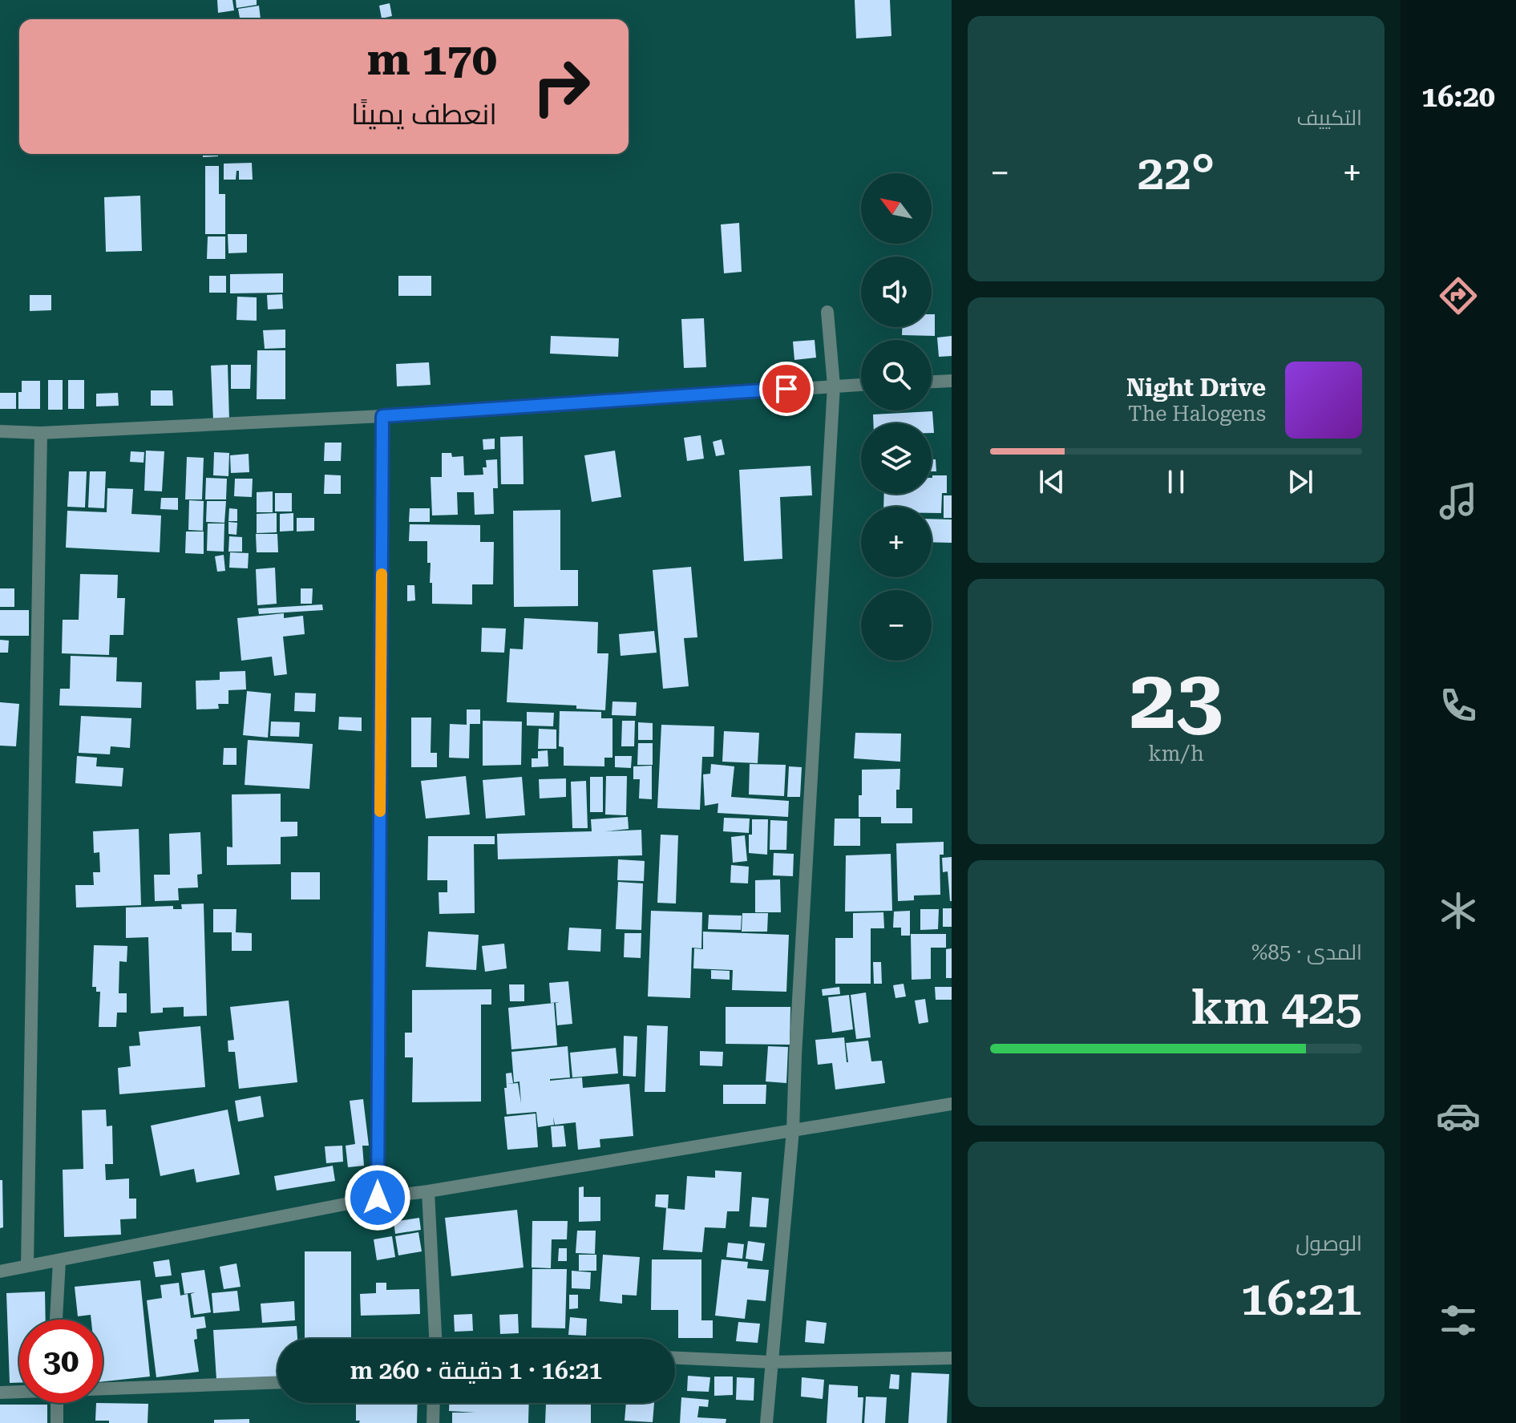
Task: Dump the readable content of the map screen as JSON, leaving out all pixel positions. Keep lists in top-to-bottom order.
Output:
{
  "north": "top left",
  "page": {
    "tabs": "16:20",
    "tile": [
      "التكييف",
      ["23", "km/h"],
      ["المدى · 85%", "425 km"],
      ["الوصول", "16:21"]
    ],
    "turn": ["170 m", "انعطف يمينًا"],
    "heat": ["−", "22°", "+"],
    "map_buttons": ["+", "−"],
    "song": ["Night Drive", "The Halogens"],
    "limit": "30",
    "trip": "16:21 · 1 دقيقة · 260 m"
  }
}
